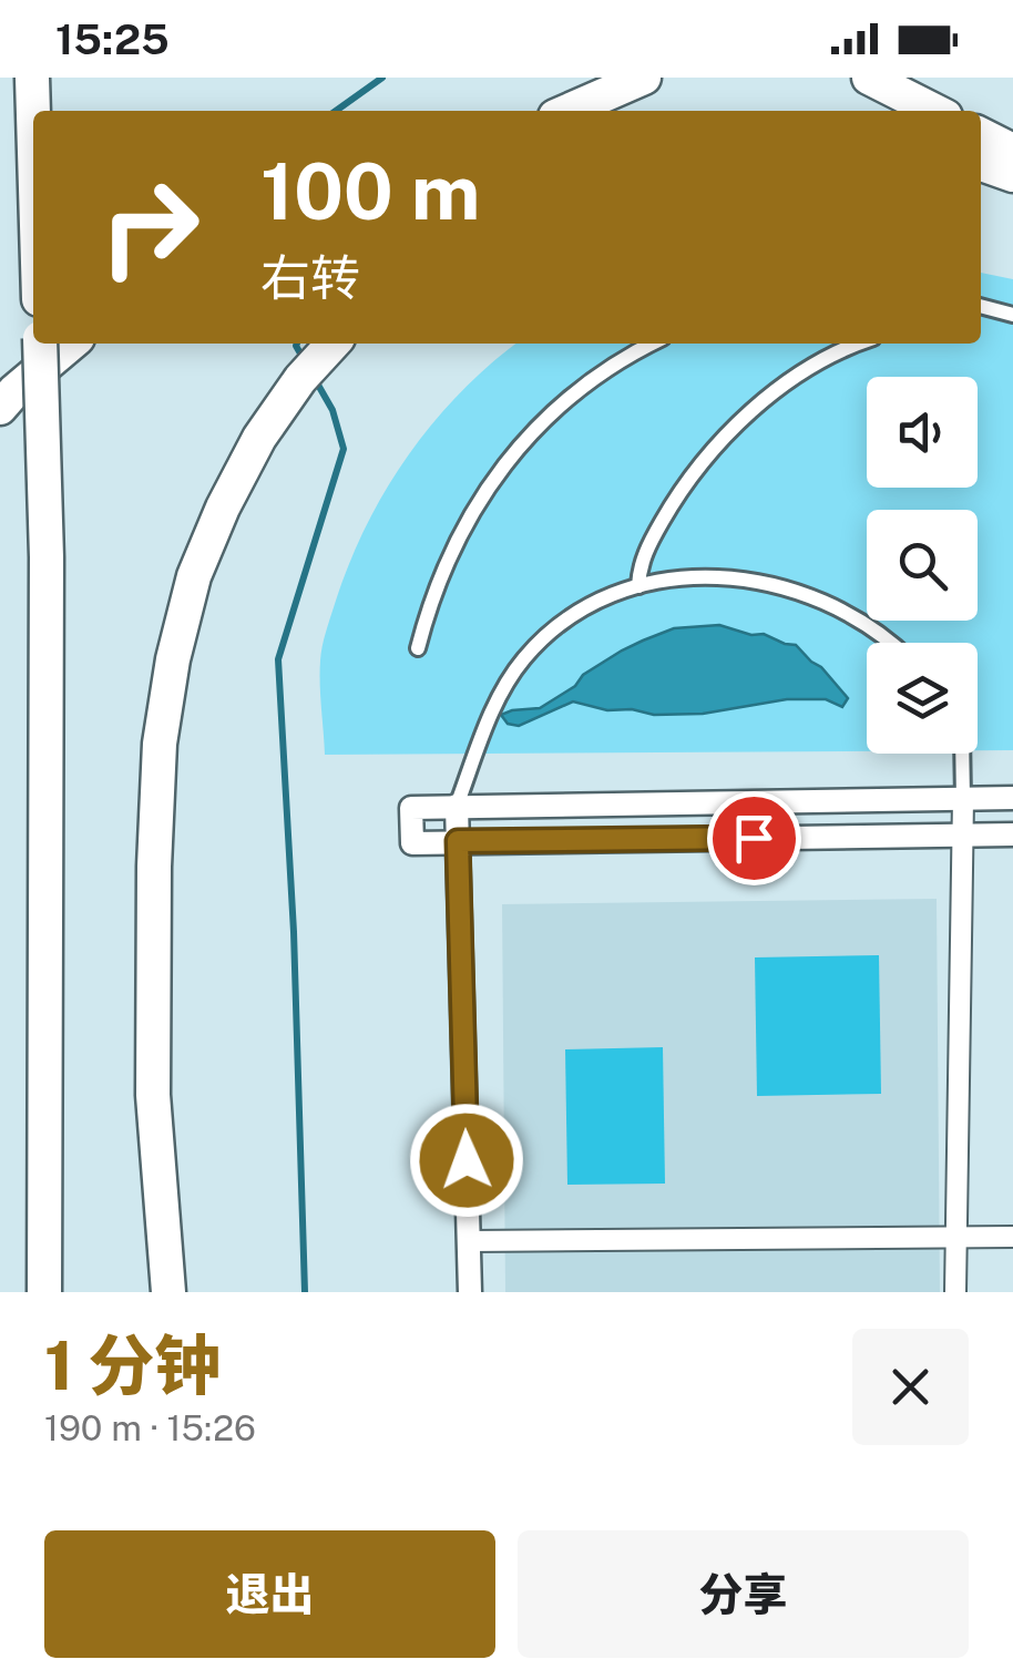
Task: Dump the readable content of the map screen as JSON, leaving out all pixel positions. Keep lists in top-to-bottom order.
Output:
{
  "page": {
    "status": "15:25",
    "turn": ["100 m", "右转"],
    "heading": ["1 分钟", "190 m · 15:26"],
    "buttons": ["退出", "分享"]
  }
}
